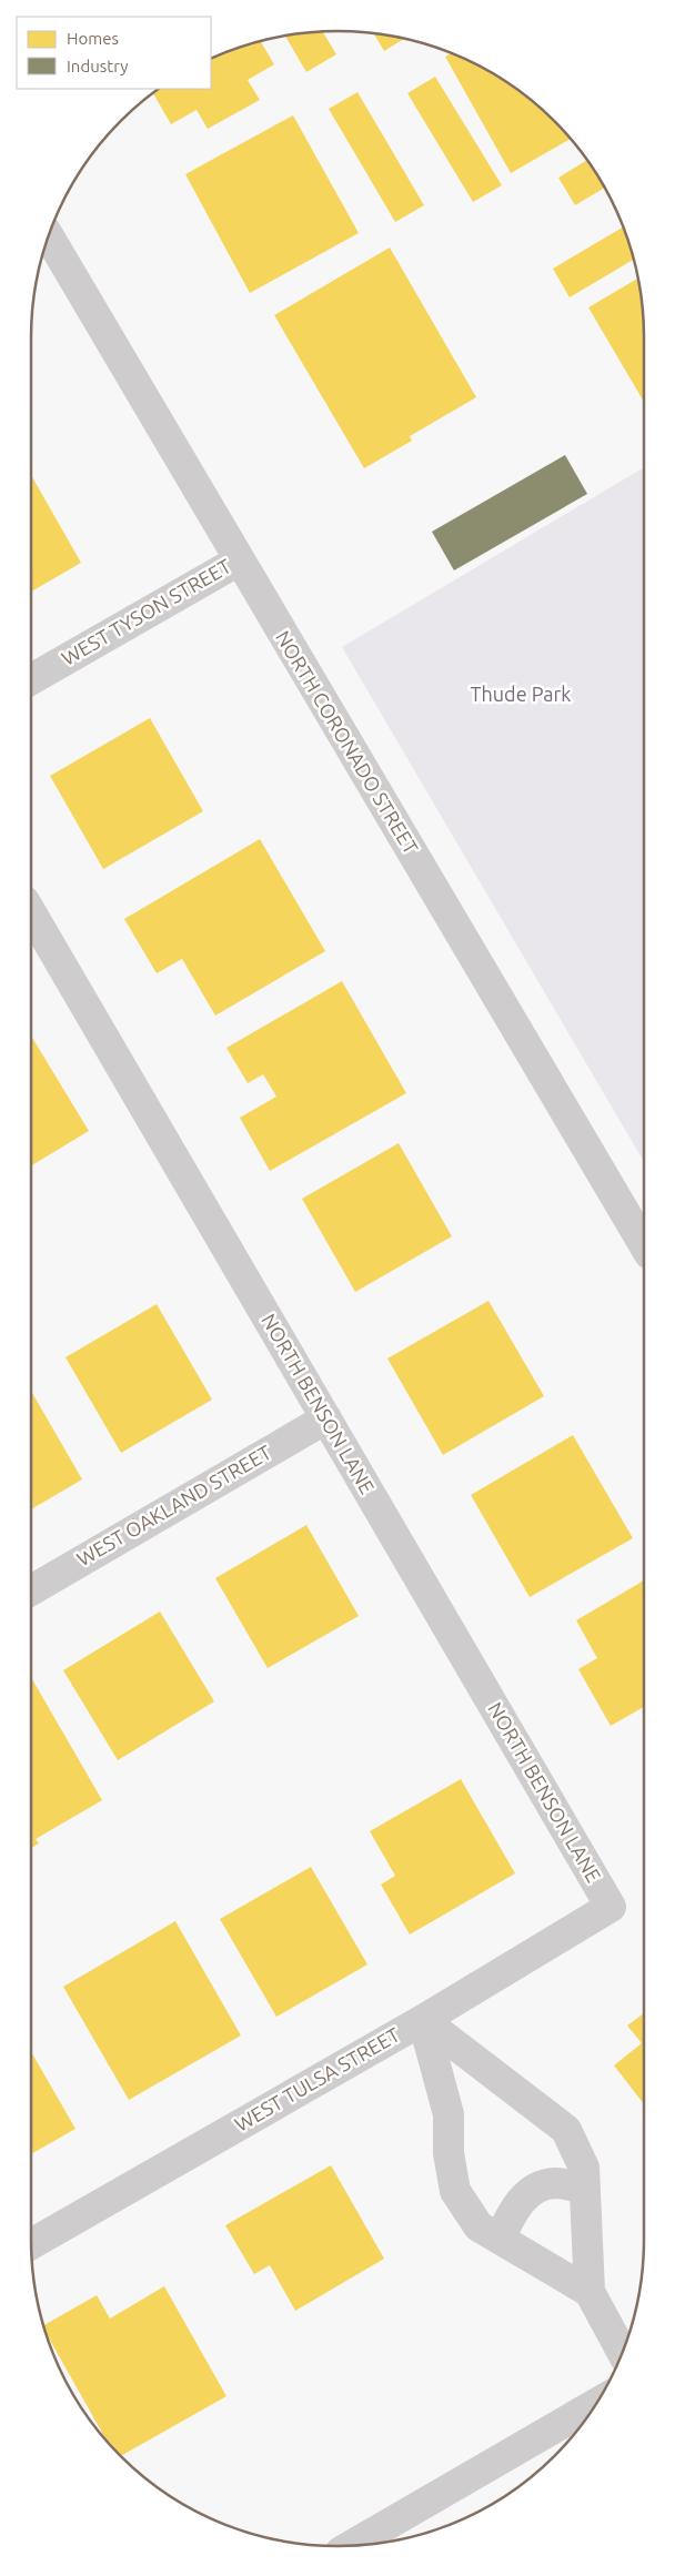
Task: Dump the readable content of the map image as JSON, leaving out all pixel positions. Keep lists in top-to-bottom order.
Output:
{
  "streets": {
    "street": [
      "WEST TYSON STREET",
      "NORTH CORONADO STREET",
      "NORTH BENSON LANE",
      "WEST OAKLAND STREET",
      "WEST TULSA STREET"
    ]
  },
  "crossings": [
    ["WEST TYSON STREET", "NORTH CORONADO STREET"],
    ["NORTH BENSON LANE", "WEST OAKLAND STREET"],
    ["NORTH BENSON LANE", "WEST TULSA STREET"]
  ],
  "parks": ["Thude Park"],
  "legend": ["Homes", "Industry"]
}
